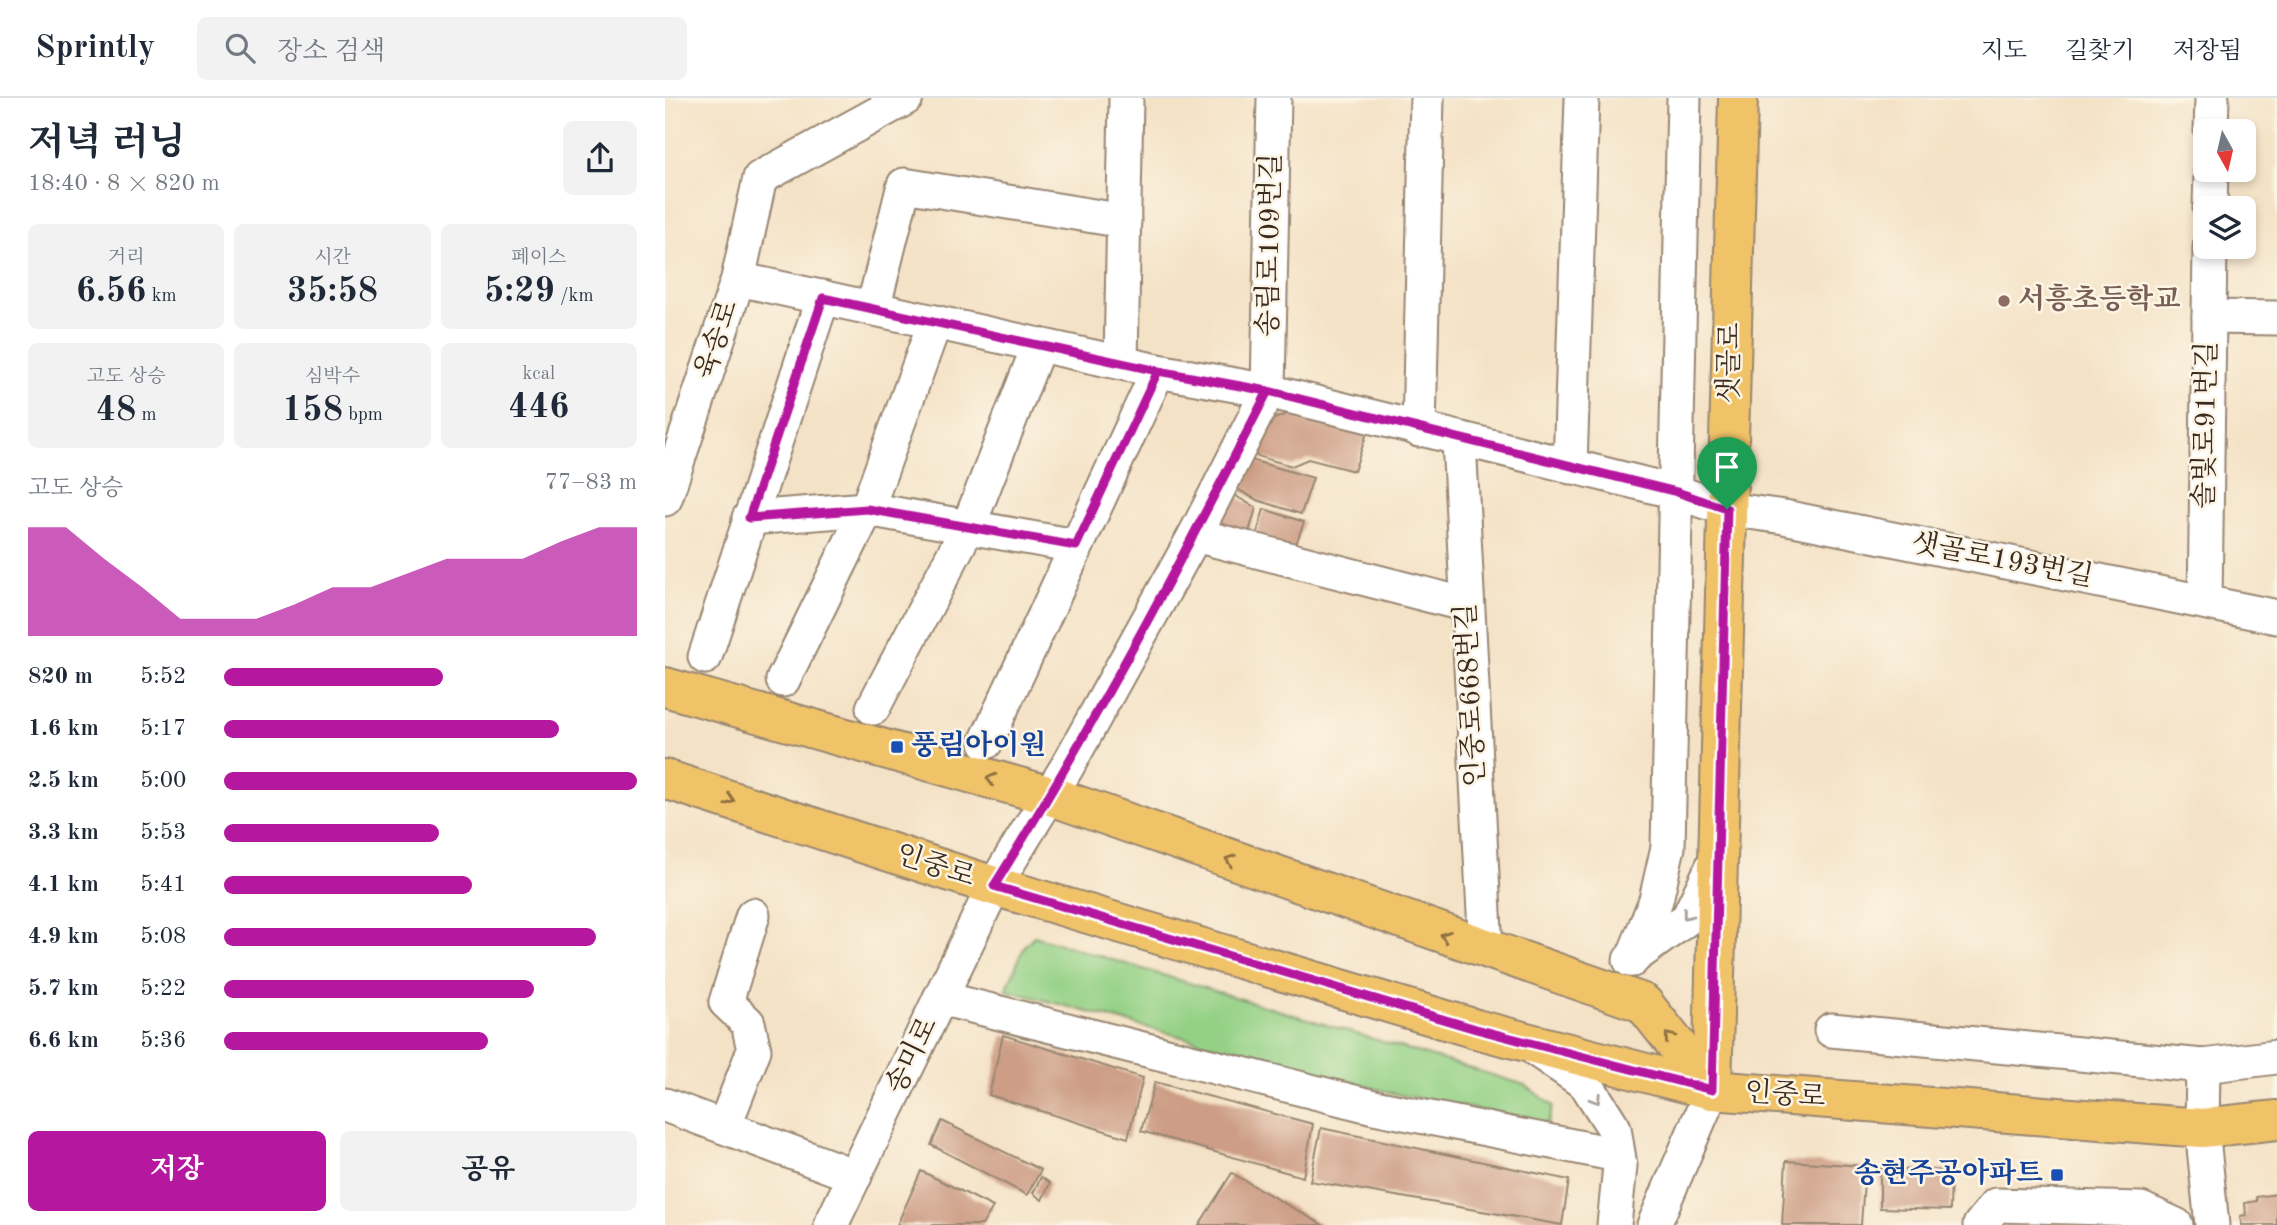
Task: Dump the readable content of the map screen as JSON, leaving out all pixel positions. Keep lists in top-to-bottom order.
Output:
{
  "streets": {
    "main road": ["샛골로", "인중로"],
    "street": [
      "송림로109번길",
      "육송로",
      "솔빛로91번길",
      "샛골로193번길",
      "인중로668번길",
      "송미로"
    ]
  },
  "crossings": [
    ["송림로109번길", "샛골로193번길"],
    ["송림로109번길", "송미로"],
    ["육송로", "샛골로193번길"],
    ["샛골로", "샛골로193번길"],
    ["샛골로", "인중로"],
    ["솔빛로91번길", "샛골로193번길"],
    ["샛골로193번길", "인중로668번길"],
    ["샛골로193번길", "송미로"],
    ["인중로", "송미로"]
  ],
  "places": {
    "other": ["서흥초등학교"],
    "transit": ["풍림아이원", "송현주공아파트"]
  },
  "north": "bottom",
  "page": {
    "header": "Sprintly",
    "search": "장소 검색",
    "nav": ["지도", "길찾기", "저장됨"],
    "heading": ["저녁 러닝", "18:40 · 8 × 820 m"],
    "stats": [
      ["거리", "6.56 km"],
      ["시간", "35:58"],
      ["페이스", "5:29 /km"],
      ["고도 상승", "48 m"],
      ["심박수", "158 bpm"],
      ["kcal", "446"]
    ],
    "chart": ["고도 상승", "77–83 m"],
    "list": [
      {
        "name": "820 m",
        "note": "5:52"
      },
      {
        "name": "1.6 km",
        "note": "5:17"
      },
      {
        "name": "2.5 km",
        "note": "5:00"
      },
      {
        "name": "3.3 km",
        "note": "5:53"
      },
      {
        "name": "4.1 km",
        "note": "5:41"
      },
      {
        "name": "4.9 km",
        "note": "5:08"
      },
      {
        "name": "5.7 km",
        "note": "5:22"
      },
      {
        "name": "6.6 km",
        "note": "5:36"
      }
    ],
    "buttons": ["저장", "공유"]
  }
}
